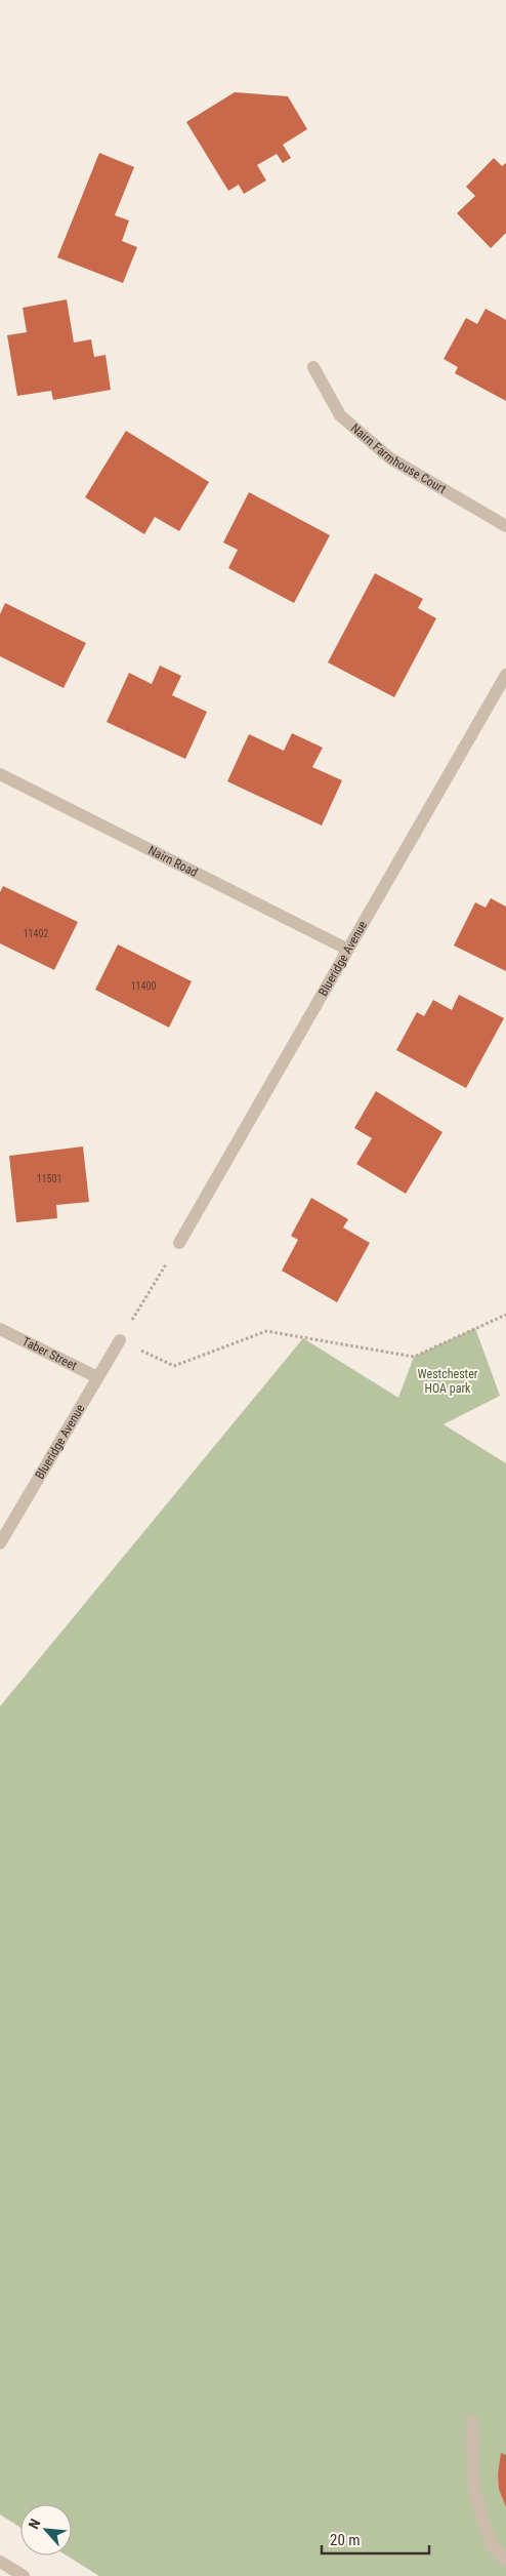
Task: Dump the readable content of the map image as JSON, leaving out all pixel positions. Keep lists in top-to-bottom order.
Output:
{
  "streets": {
    "street": [
      "Nairn Farmhouse Court",
      "Nairn Road",
      "Blueridge Avenue",
      "Taber Street"
    ]
  },
  "crossings": [
    ["Nairn Road", "Blueridge Avenue"],
    ["Blueridge Avenue", "Taber Street"]
  ],
  "parks": ["Westchester HOA park"],
  "house_numbers": ["11402", "11400", "11501"],
  "scale_bar": "20 m",
  "north": "top left"
}
